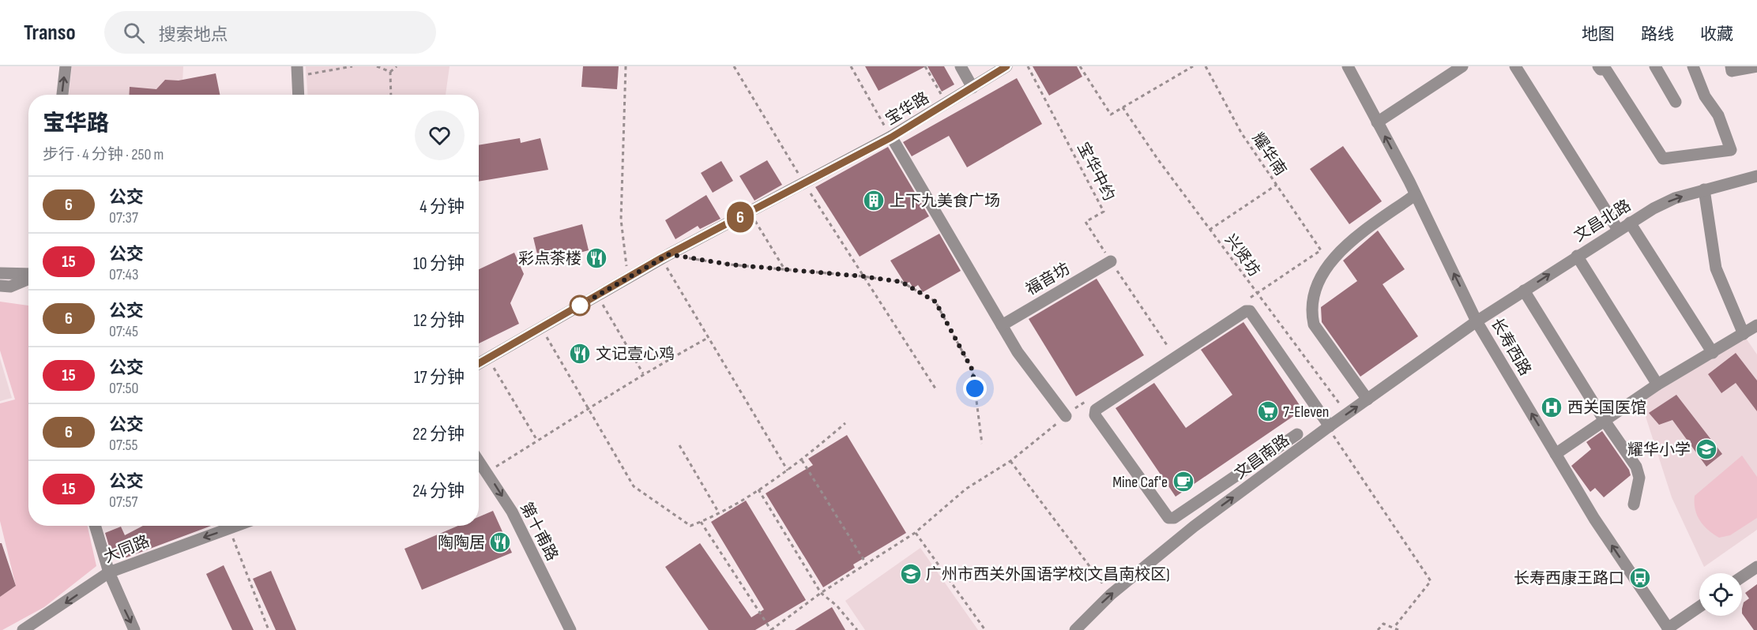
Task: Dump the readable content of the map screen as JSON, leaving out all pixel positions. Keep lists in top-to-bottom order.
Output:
{
  "streets": {
    "street": [
      "宝华路",
      "文昌北路",
      "福音坊",
      "长寿西路",
      "文昌南路",
      "第十甫路",
      "大同路"
    ],
    "path": ["耀华南", "宝华中约", "兴贤坊"]
  },
  "crossings": [
    ["宝华中约", "福音坊"],
    ["文昌北路", "长寿西路"],
    ["文昌北路", "文昌南路"],
    ["兴贤坊", "文昌南路"],
    ["长寿西路", "文昌南路"]
  ],
  "one_way": ["文昌北路", "第十甫路", "大同路"],
  "places": {
    "building": ["上下九美食广场"],
    "restaurant": ["彩点茶楼", "文记壹心鸡", "陶陶居"],
    "hospital": ["西关国医馆"],
    "supermarket": ["7-Eleven"],
    "school or university": ["耀华小学", "广州市西关外国语学校(文昌南校区)"],
    "cafe": ["Mine Caf'e"],
    "bus stop": ["长寿西康王路口"]
  },
  "lines": ["bus line 6"],
  "page": {
    "header": "Transo",
    "search": "搜索地点",
    "nav": ["地图", "路线", "收藏"],
    "on_map": "6",
    "heading": ["宝华路", "步行 · 4 分钟 · 250 m"],
    "list": [
      {
        "mark": "6",
        "name": "公交",
        "note": "07:37",
        "value": "4 分钟"
      },
      {
        "mark": "15",
        "name": "公交",
        "note": "07:43",
        "value": "10 分钟"
      },
      {
        "mark": "6",
        "name": "公交",
        "note": "07:45",
        "value": "12 分钟"
      },
      {
        "mark": "15",
        "name": "公交",
        "note": "07:50",
        "value": "17 分钟"
      },
      {
        "mark": "6",
        "name": "公交",
        "note": "07:55",
        "value": "22 分钟"
      },
      {
        "mark": "15",
        "name": "公交",
        "note": "07:57",
        "value": "24 分钟"
      }
    ]
  }
}
